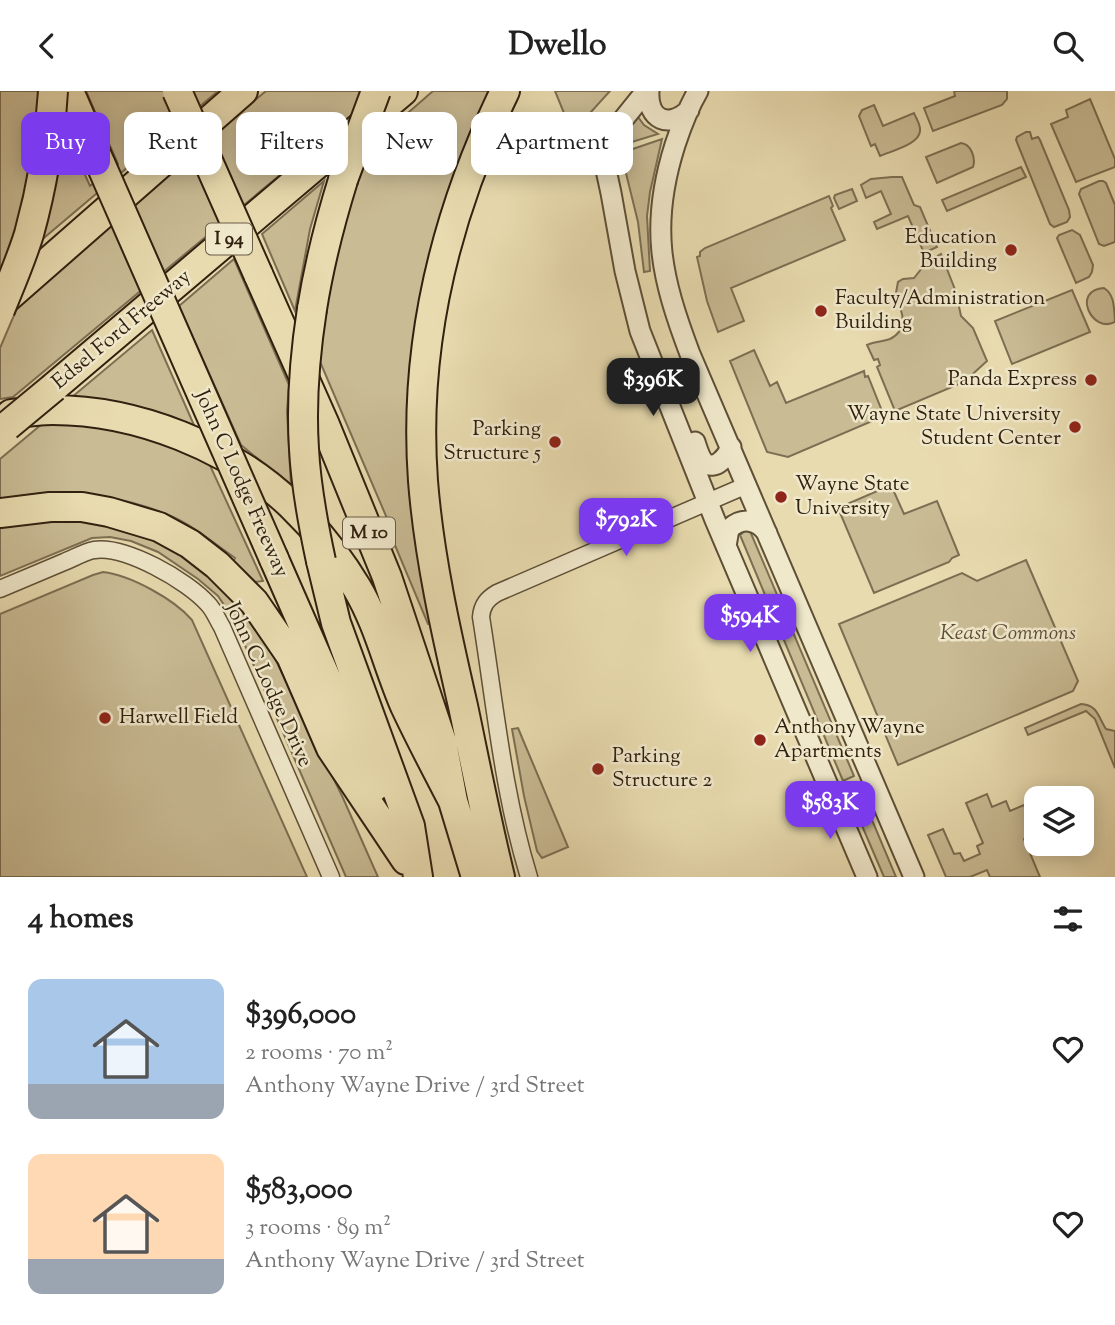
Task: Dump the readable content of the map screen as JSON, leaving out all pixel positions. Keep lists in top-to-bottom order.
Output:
{
  "streets": {
    "highway": [
      "I 94",
      "Edsel Ford Freeway",
      "John C Lodge Freeway",
      "M 10"
    ],
    "street": ["John C Lodge Drive"]
  },
  "parks": ["Keast Commons"],
  "places": [
    "Education Building",
    "Faculty/Administration Building",
    "Panda Express",
    "Wayne State University Student Center",
    "Parking Structure 5",
    "Wayne State University",
    "Harwell Field",
    "Anthony Wayne Apartments",
    "Parking Structure 2"
  ],
  "page": {
    "header": "Dwello",
    "chip": [
      "Buy",
      "Rent",
      "Filters",
      "New",
      "Apartment"
    ],
    "price": [
      "$396K",
      "$792K",
      "$594K",
      "$583K"
    ],
    "heading": "4 homes",
    "list": [
      {
        "name": "$396,000",
        "note": "2 rooms · 70 m² · Anthony Wayne Drive / 3rd Street"
      },
      {
        "name": "$583,000",
        "note": "3 rooms · 89 m² · Anthony Wayne Drive / 3rd Street"
      }
    ]
  }
}
